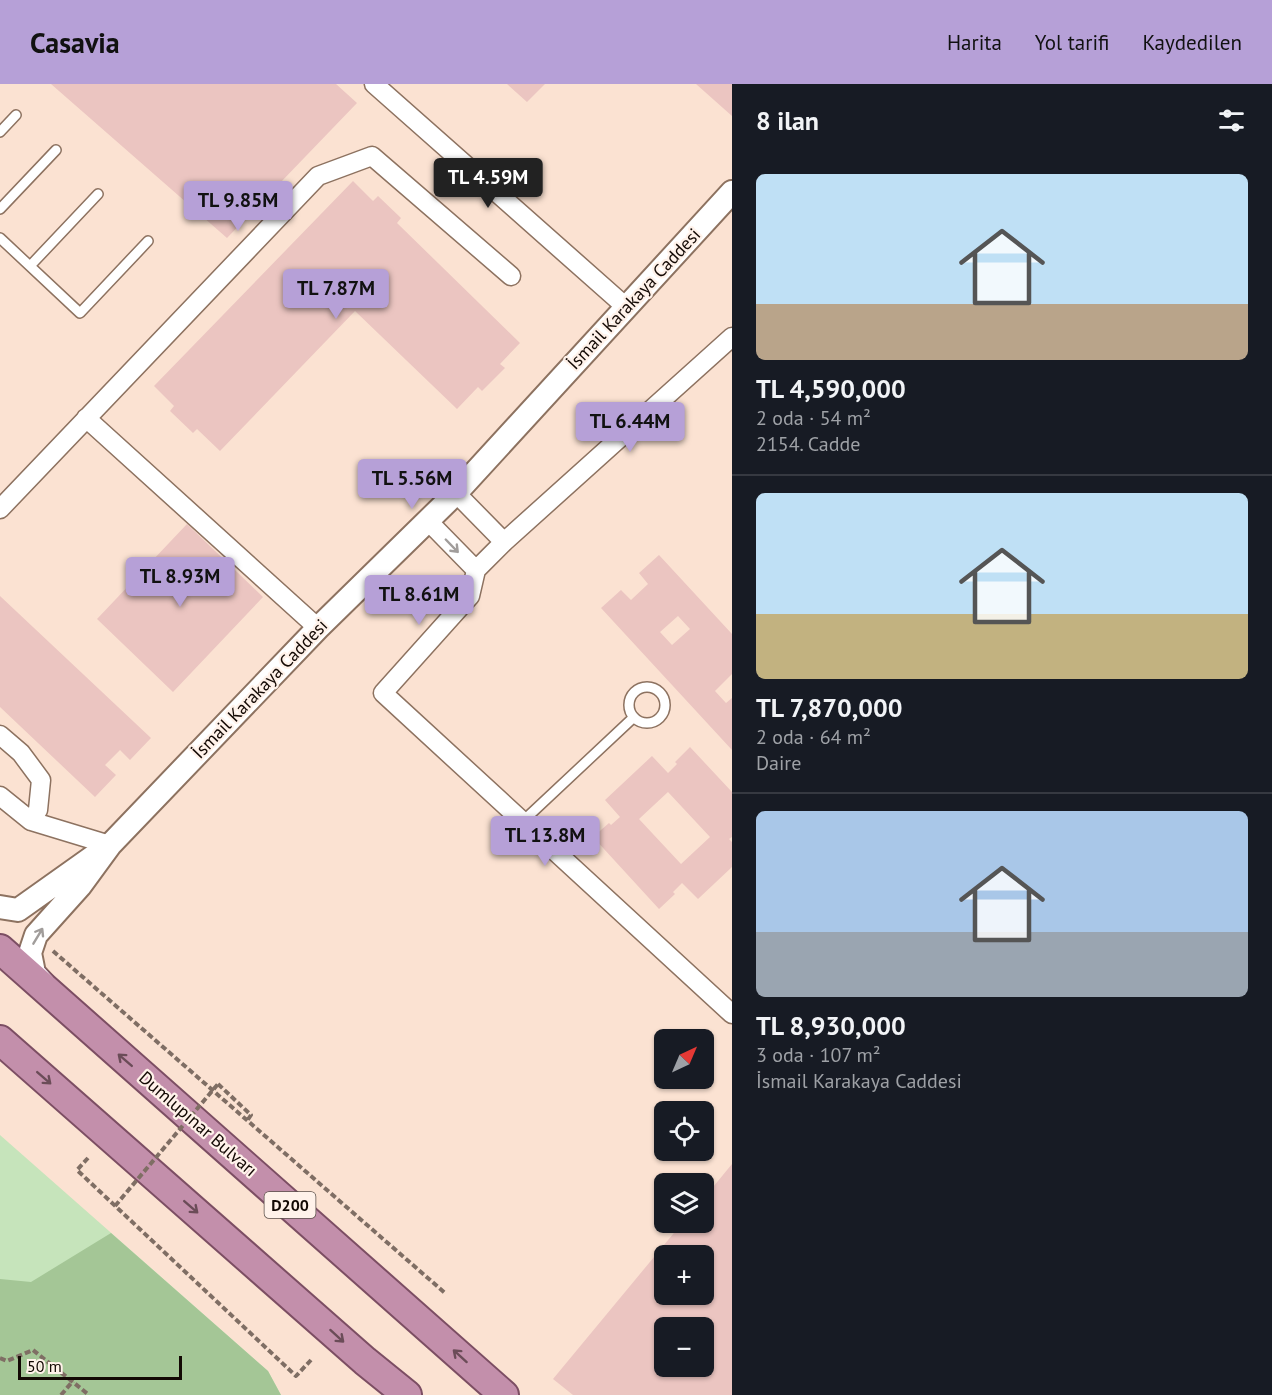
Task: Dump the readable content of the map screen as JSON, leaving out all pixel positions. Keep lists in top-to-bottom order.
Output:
{
  "streets": {
    "highway": ["Dumlupınar Bulvarı", "D200"],
    "street": ["İsmail Karakaya Caddesi"]
  },
  "crossings": [
    ["İsmail Karakaya Caddesi", "Dumlupınar Bulvarı"]
  ],
  "scale_bar": "50 m",
  "north": "top right",
  "page": {
    "header": "Casavia",
    "nav": ["Harita", "Yol tarifi", "Kaydedilen"],
    "heading": "8 ilan",
    "list": [
      {
        "name": "TL 4,590,000",
        "note": "2 oda · 54 m² · 2154. Cadde"
      },
      {
        "name": "TL 7,870,000",
        "note": "2 oda · 64 m² · Daire"
      },
      {
        "name": "TL 8,930,000",
        "note": "3 oda · 107 m² · İsmail Karakaya Caddesi"
      }
    ],
    "price": [
      "TL 4.59M",
      "TL 9.85M",
      "TL 7.87M",
      "TL 6.44M",
      "TL 5.56M",
      "TL 8.93M",
      "TL 8.61M",
      "TL 13.8M"
    ],
    "map_buttons": ["+", "−"],
    "scale": "50 m"
  }
}
